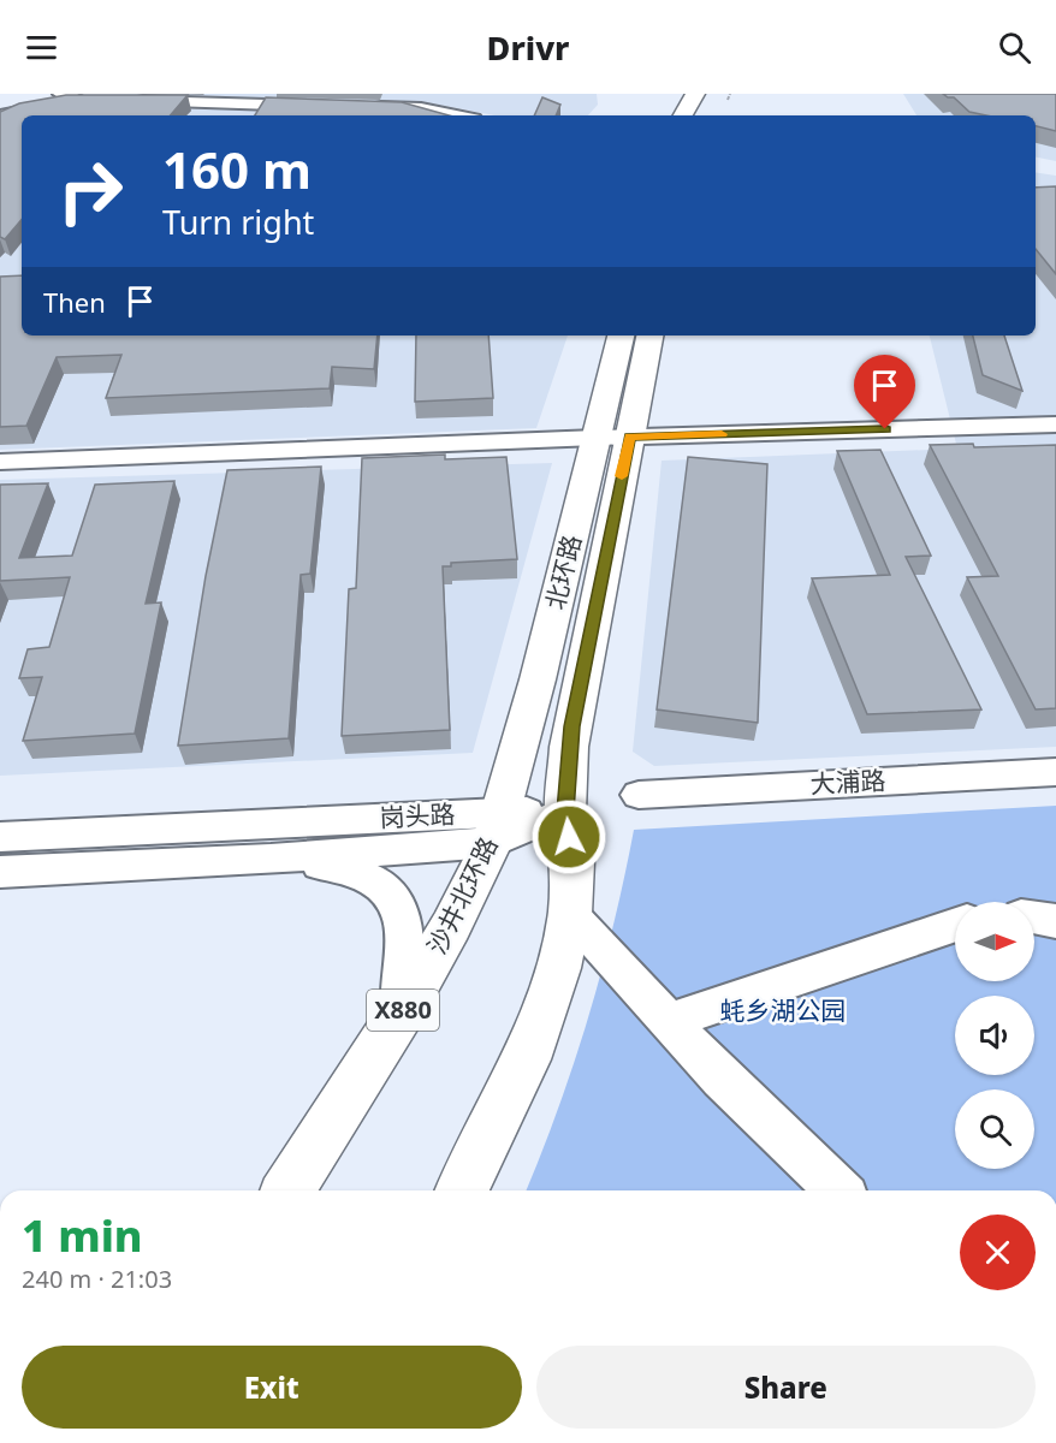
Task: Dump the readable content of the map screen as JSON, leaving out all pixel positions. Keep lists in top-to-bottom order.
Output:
{
  "streets": {
    "main road": ["北环路", "沙井北环路", "X880"],
    "street": ["大浦路", "岗头路"]
  },
  "crossings": [
    ["北环路", "岗头路"],
    ["北环路", "沙井北环路"],
    ["岗头路", "沙井北环路"]
  ],
  "parks": ["蚝乡湖公园"],
  "north": "right",
  "page": {
    "header": "Drivr",
    "turn": ["160 m", "Turn right"],
    "then": "Then",
    "heading": ["1 min", "240 m · 21:03"],
    "buttons": ["Exit", "Share"]
  }
}
